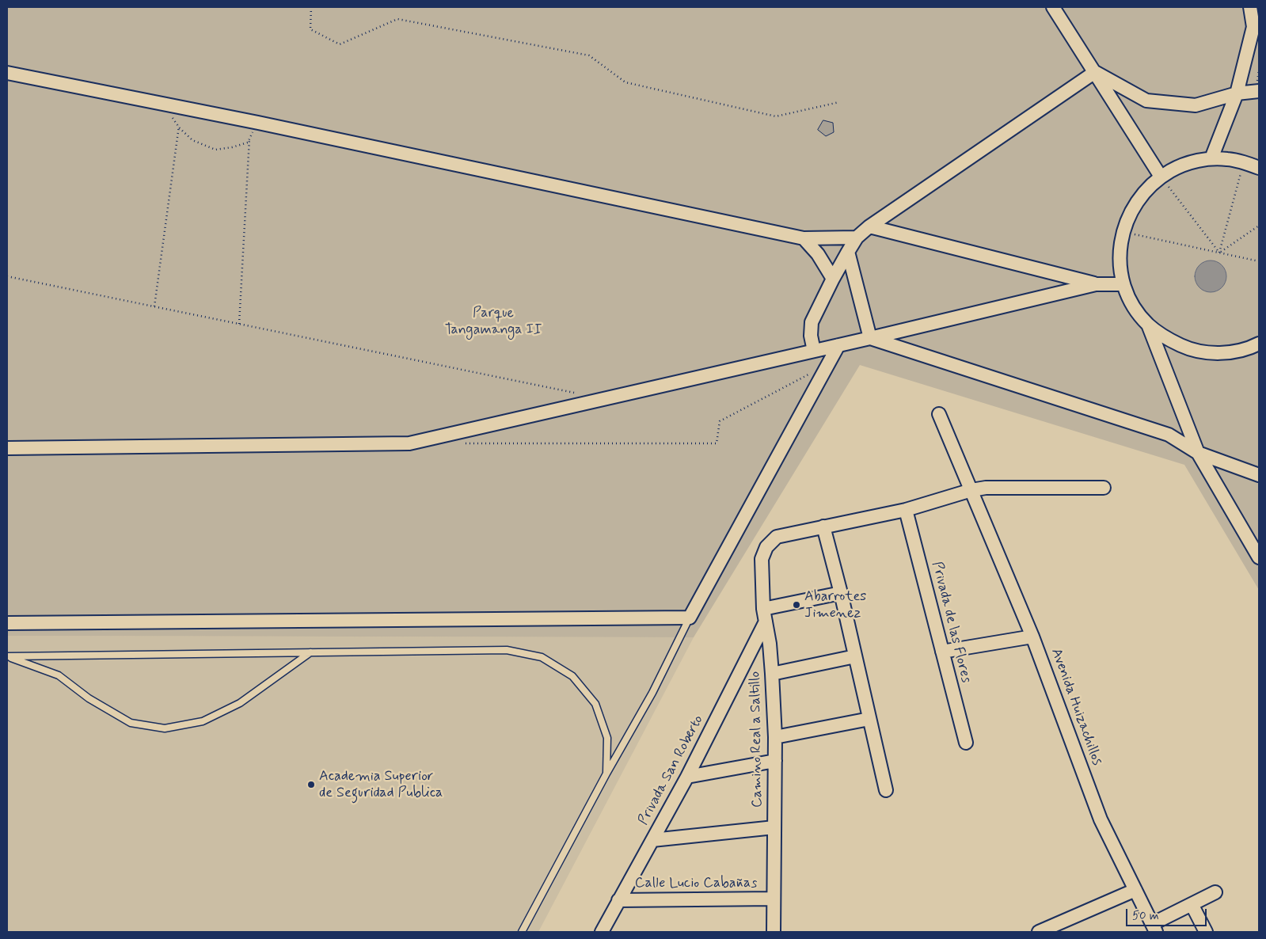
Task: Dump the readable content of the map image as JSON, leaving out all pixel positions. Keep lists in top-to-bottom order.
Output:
{
  "streets": {
    "street": [
      "Privada de las Flores",
      "Avenida Huizachillos",
      "Camino Real a Saltillo",
      "Privada San Roberto",
      "Calle Lucio Cabañas"
    ]
  },
  "crossings": [
    ["Camino Real a Saltillo", "Privada San Roberto"],
    ["Camino Real a Saltillo", "Calle Lucio Cabañas"],
    ["Privada San Roberto", "Calle Lucio Cabañas"]
  ],
  "parks": ["Parque Tangamanga II"],
  "places": ["Abarrotes Jimenez", "Academia Superior de Seguridad Publica"],
  "scale_bar": "50 m"
}
